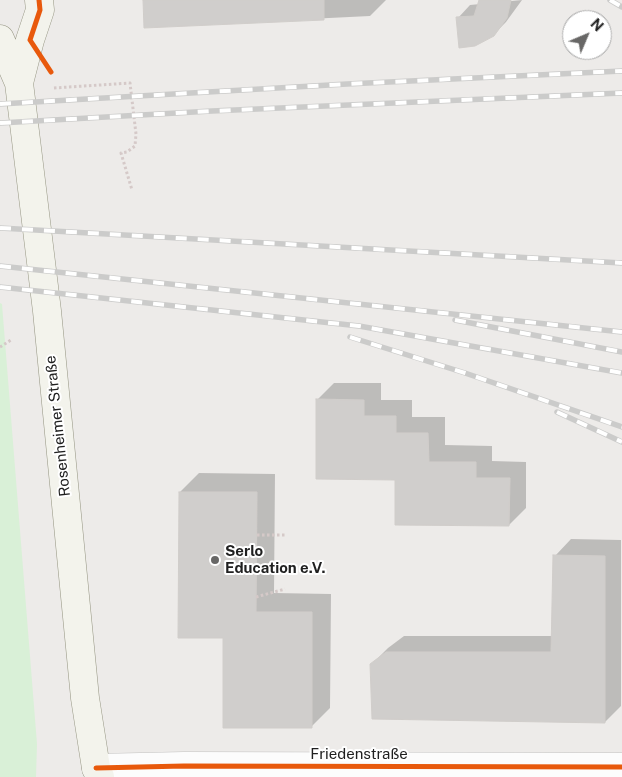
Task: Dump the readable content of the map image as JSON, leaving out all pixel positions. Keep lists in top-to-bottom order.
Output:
{
  "streets": {
    "main road": ["Rosenheimer Straße"],
    "street": ["Friedenstraße"]
  },
  "crossings": [
    ["Rosenheimer Straße", "Friedenstraße"]
  ],
  "places": ["Serlo Education e.V."],
  "north": "top right"
}
